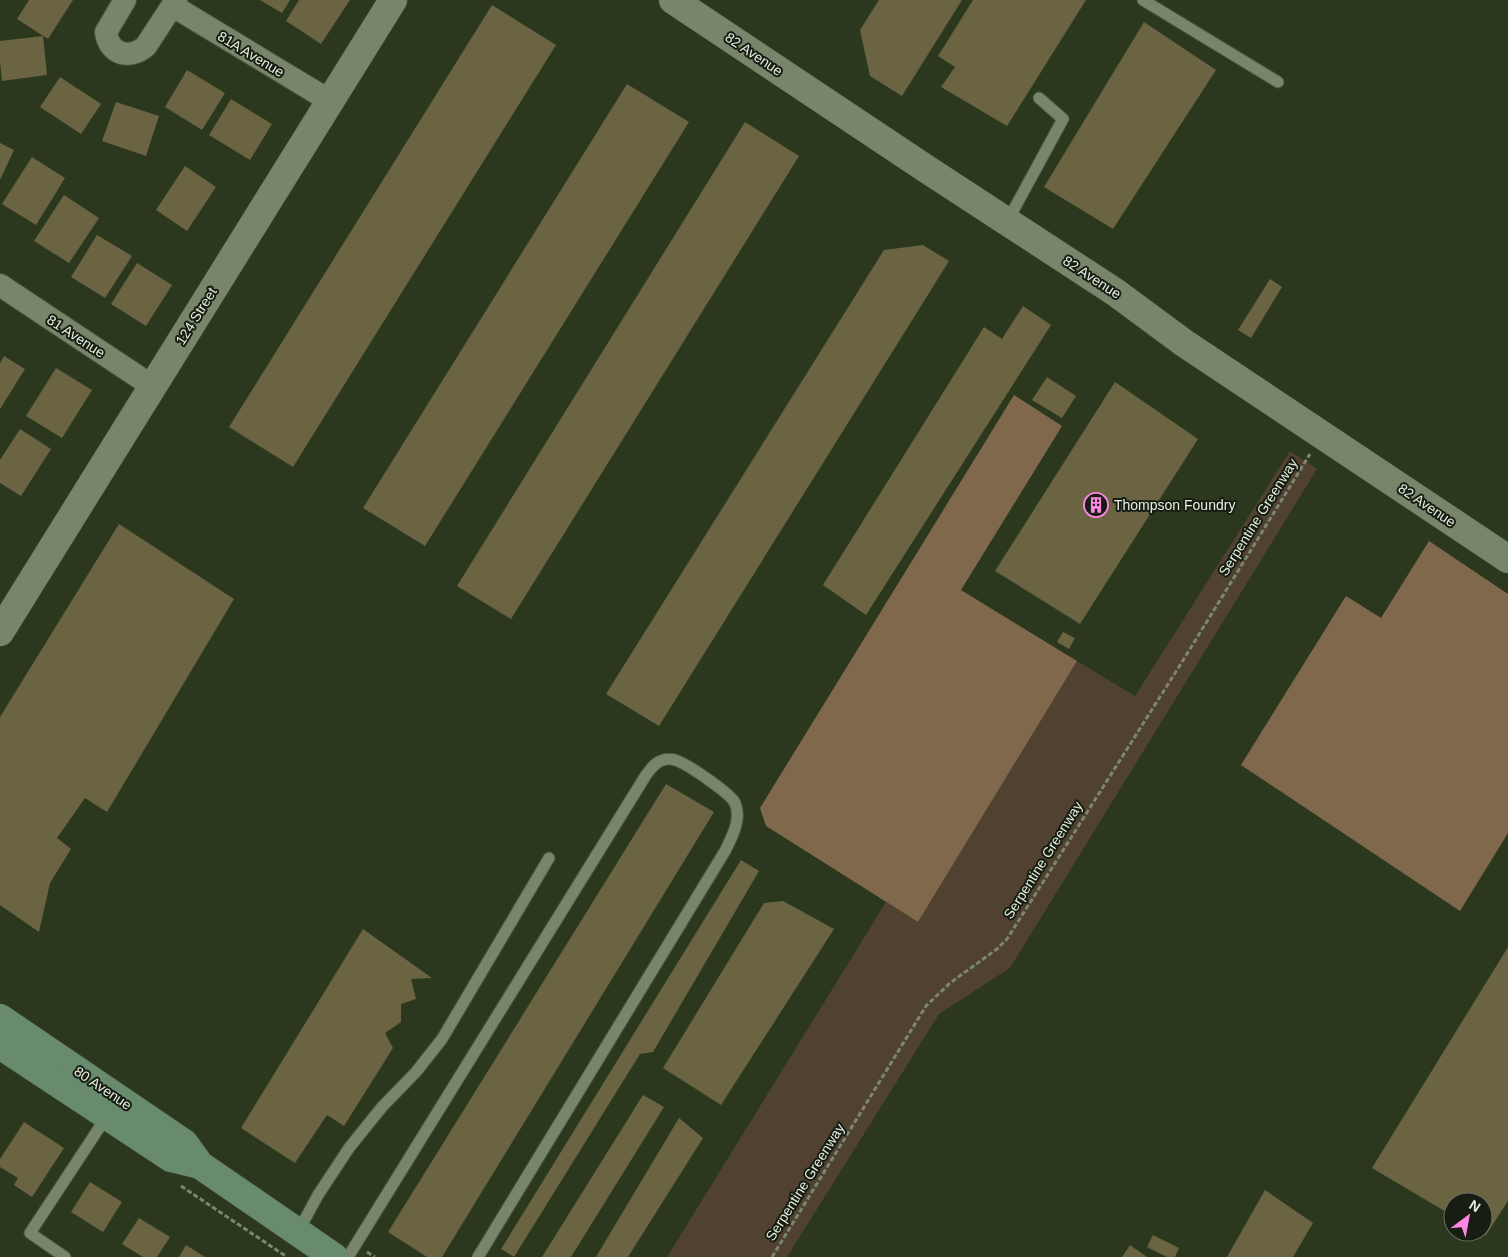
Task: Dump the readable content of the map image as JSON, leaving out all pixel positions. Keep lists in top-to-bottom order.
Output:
{
  "streets": {
    "main road": ["80 Avenue"],
    "street": [
      "81A Avenue",
      "82 Avenue",
      "124 Street",
      "81 Avenue"
    ],
    "path": ["Serpentine Greenway"]
  },
  "crossings": [
    ["81A Avenue", "124 Street"],
    ["124 Street", "81 Avenue"]
  ],
  "places": {
    "building": ["Thompson Foundry"]
  },
  "north": "top right"
}
